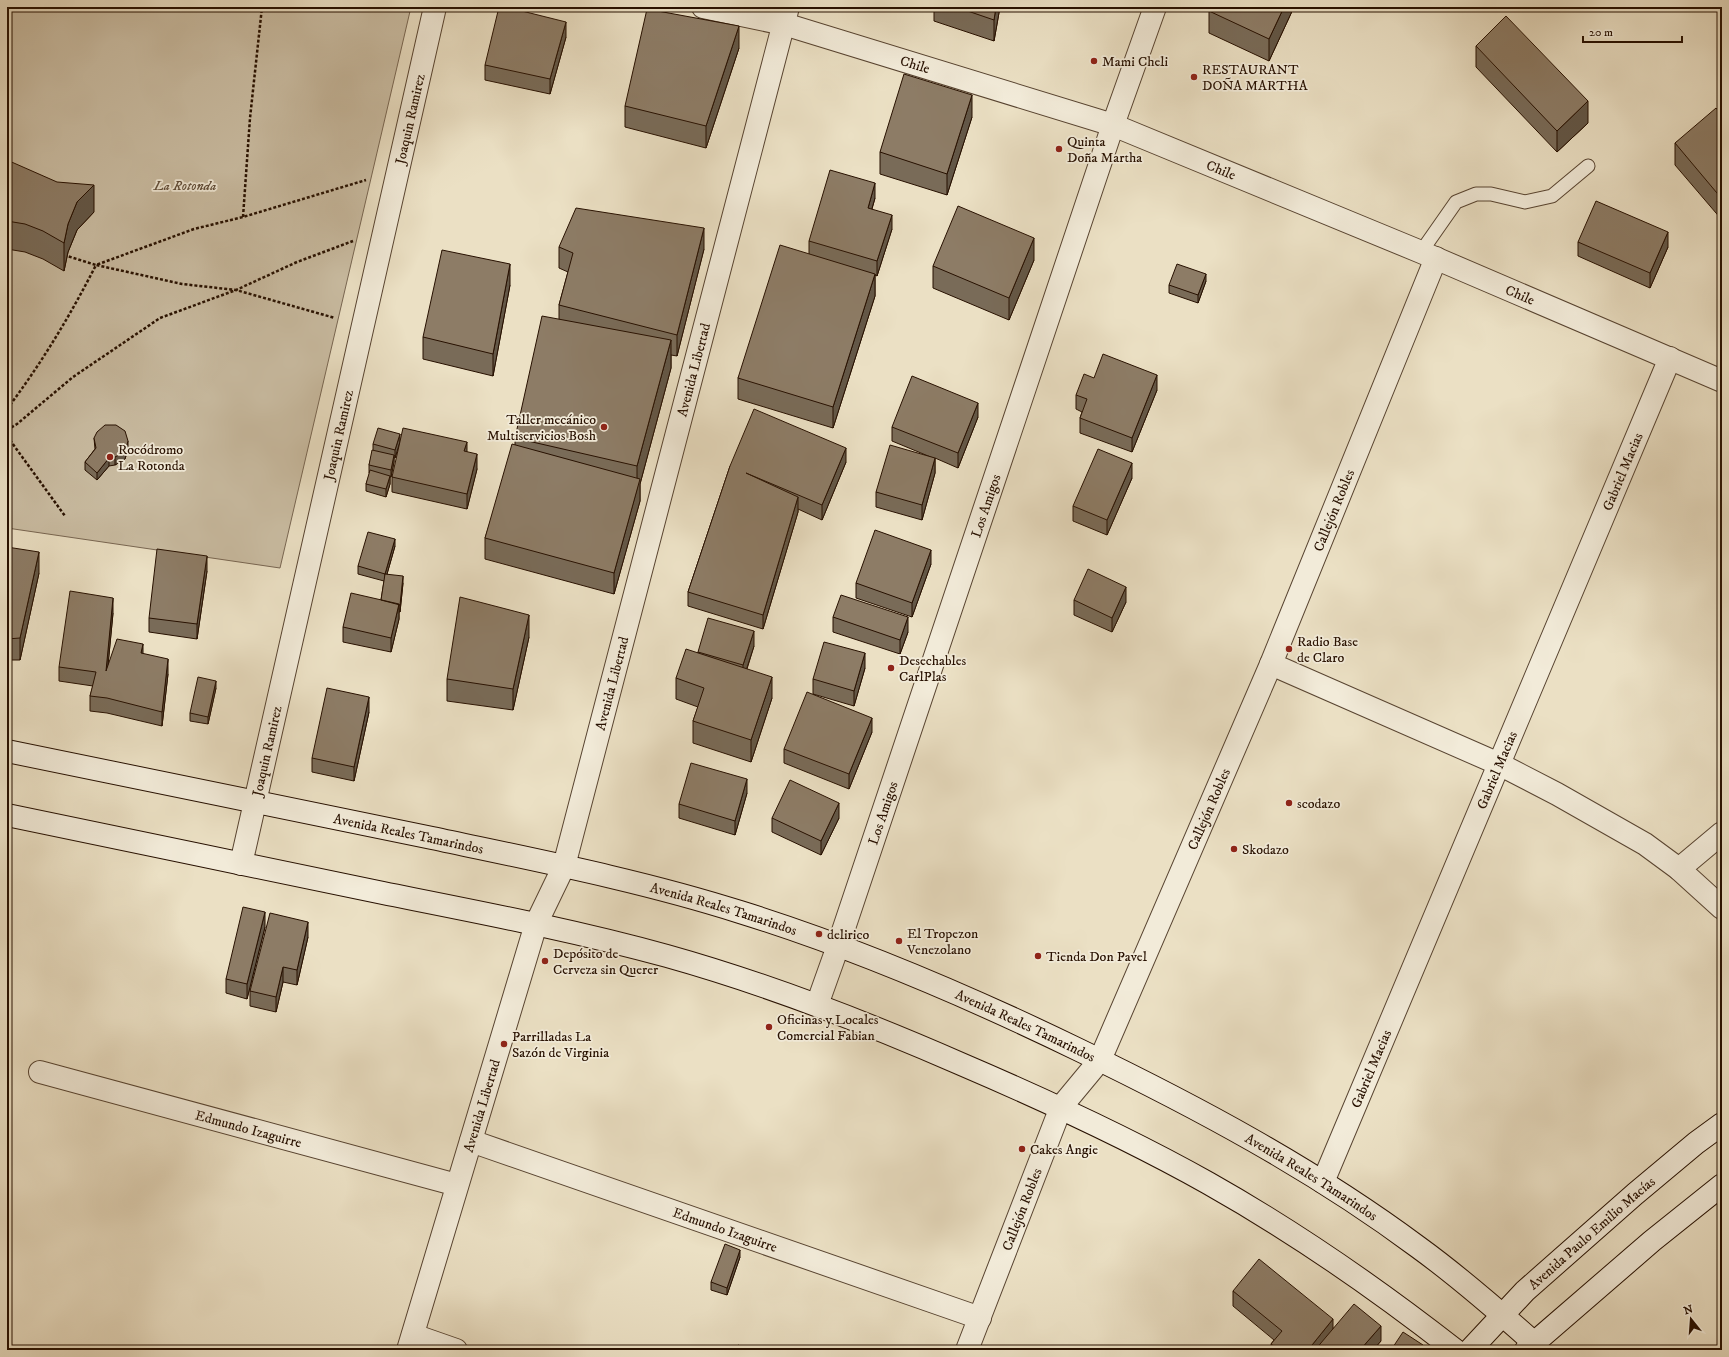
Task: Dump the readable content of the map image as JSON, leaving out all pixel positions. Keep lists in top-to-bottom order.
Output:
{
  "streets": {
    "street": [
      "Chile",
      "Joaquin Ramirez",
      "Avenida Libertad",
      "Gabriel Macias",
      "Los Amigos",
      "Callejón Robles",
      "Avenida Reales Tamarindos",
      "Edmundo Izaguirre",
      "Avenida Paulo Emilio Macías"
    ]
  },
  "crossings": [
    ["Chile", "Avenida Libertad"],
    ["Chile", "Gabriel Macias"],
    ["Chile", "Los Amigos"],
    ["Chile", "Callejón Robles"],
    ["Joaquin Ramirez", "Avenida Reales Tamarindos"],
    ["Avenida Libertad", "Avenida Reales Tamarindos"],
    ["Avenida Libertad", "Edmundo Izaguirre"],
    ["Gabriel Macias", "Avenida Reales Tamarindos"],
    ["Los Amigos", "Avenida Reales Tamarindos"],
    ["Callejón Robles", "Avenida Reales Tamarindos"],
    ["Callejón Robles", "Edmundo Izaguirre"],
    ["Avenida Reales Tamarindos", "Avenida Paulo Emilio Macías"]
  ],
  "parks": ["La Rotonda"],
  "places": [
    "Mami Cheli",
    "RESTAURANT DOÑA MARTHA",
    "Quinta Doña Martha",
    "Taller mecánico Multiservicios Bosh",
    "Rocódromo La Rotonda",
    "Radio Base de Claro",
    "Desechables CarlPlas",
    "scodazo",
    "Skodazo",
    "delirico",
    "El Tropezon Venezolano",
    "Tienda Don Pavel",
    "Depósito de Cerveza sin Querer",
    "Oficinas y Locales Comercial Fabian",
    "Parrilladas La Sazón de Virginia",
    "Cakes Angie"
  ],
  "scale_bar": "20 m",
  "north": "top"
}
